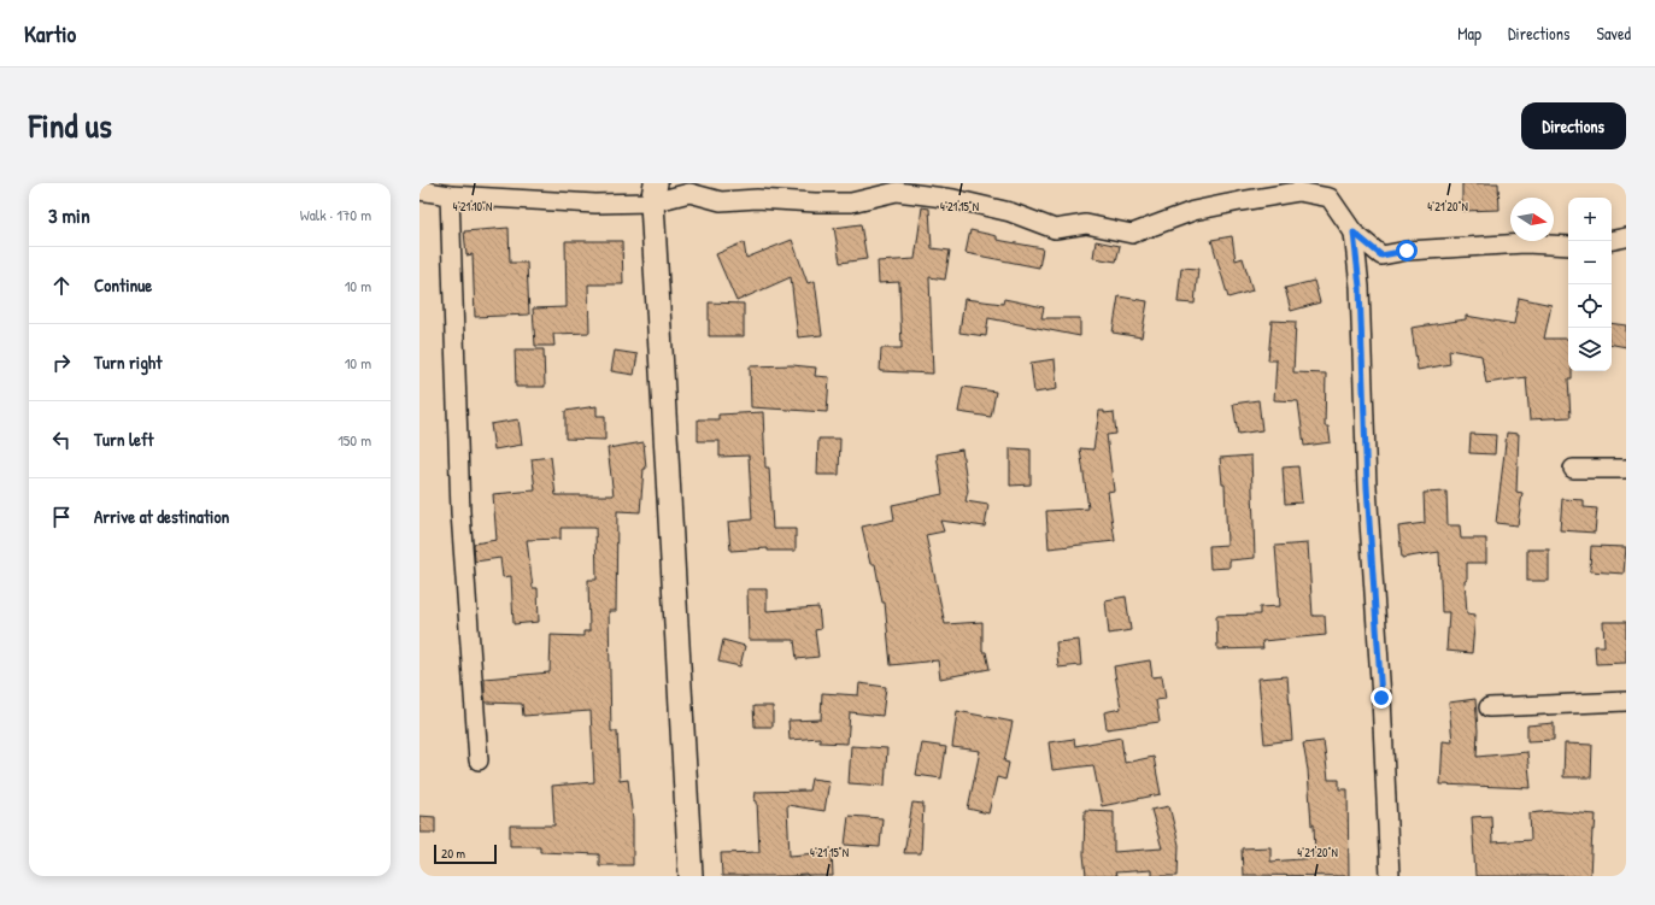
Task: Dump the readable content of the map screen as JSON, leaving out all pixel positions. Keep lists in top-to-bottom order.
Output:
{
  "scale_bar": "20 m",
  "north": "right",
  "page": {
    "header": "Kartio",
    "nav": ["Map", "Directions", "Saved"],
    "title": "Find us",
    "buttons": "Directions",
    "heading": ["3 min", "Walk · 170 m"],
    "map_buttons": ["+", "−"],
    "list": [
      ["Continue", "10 m"],
      ["Turn right", "10 m"],
      ["Turn left", "150 m"],
      "Arrive at destination"
    ],
    "scale": "20 m"
  },
  "coordinates": ["4°21'10\"N", "4°21'15\"N", "4°21'20\"N"]
}
